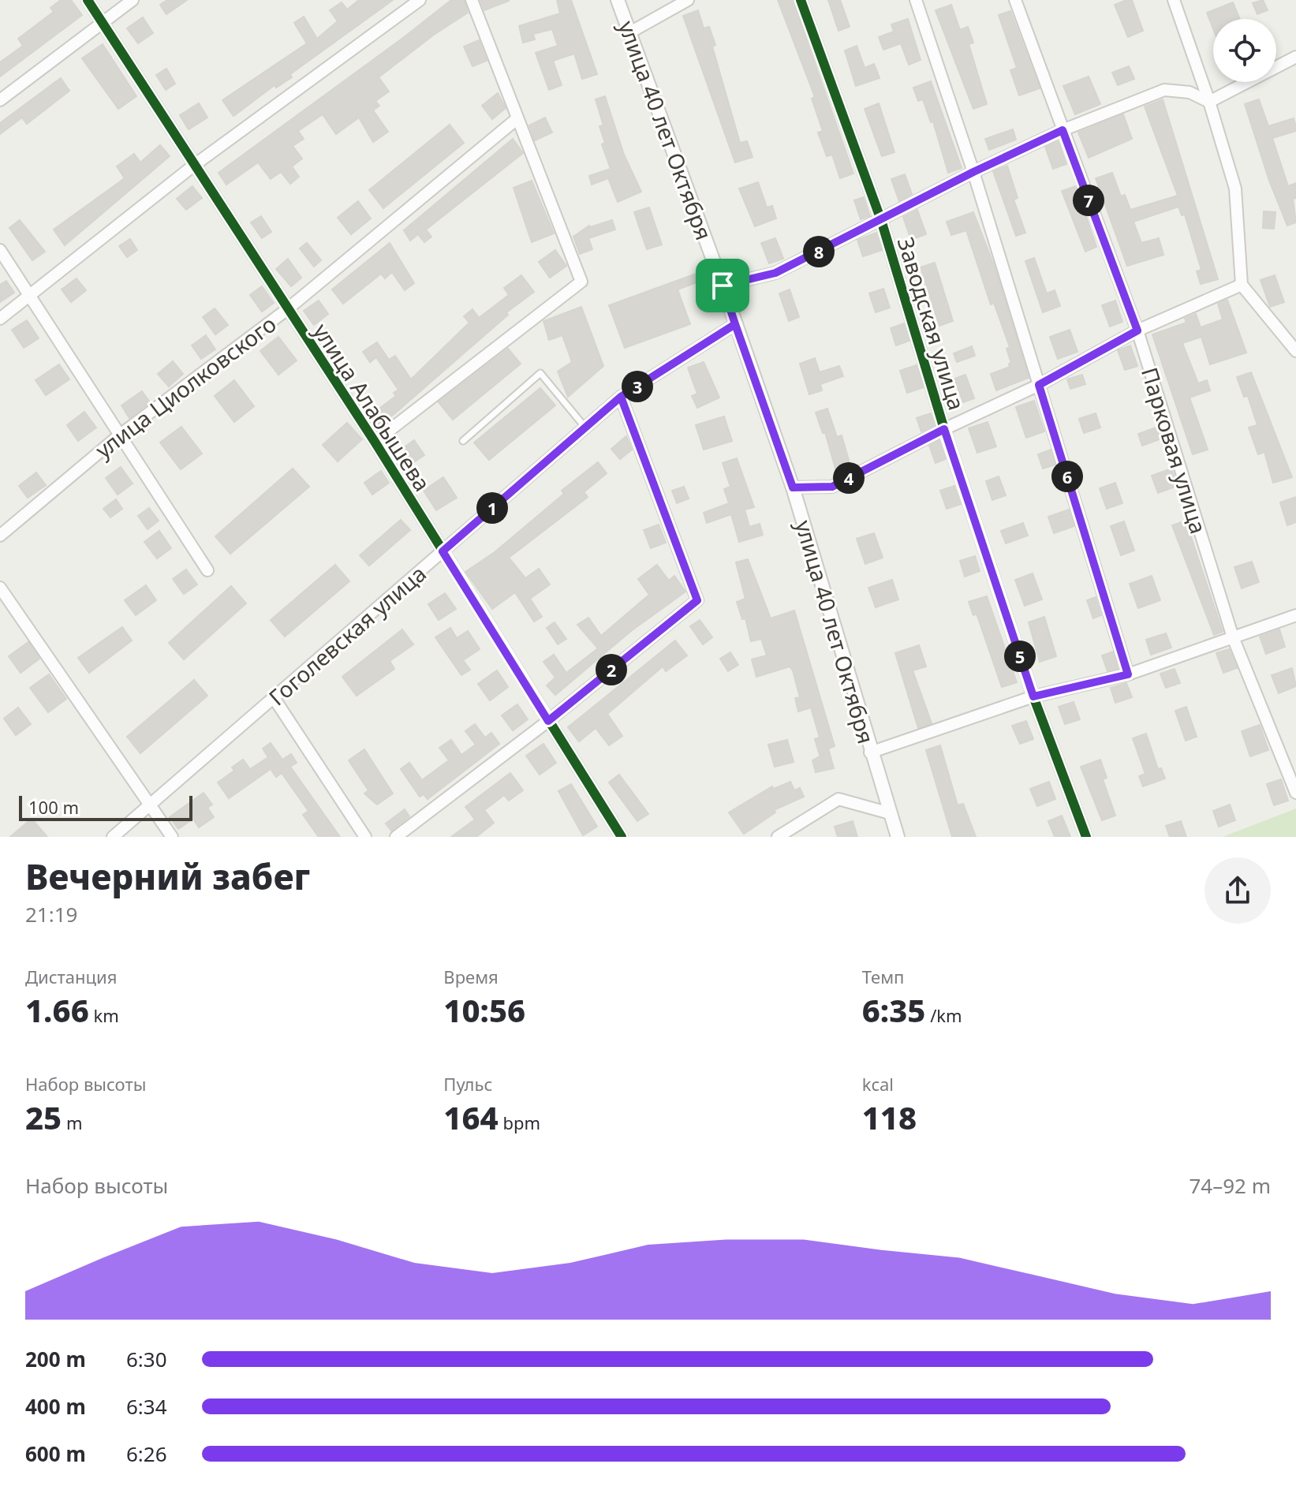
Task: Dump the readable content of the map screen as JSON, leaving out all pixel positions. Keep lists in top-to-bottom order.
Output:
{
  "streets": {
    "street": [
      "улица 40 лет Октября",
      "Заводская улица",
      "улица Циолковского",
      "улица Алабышева",
      "Парковая улица",
      "Гоголевская улица"
    ]
  },
  "crossings": [
    ["улица 40 лет Октября", "Гоголевская улица"],
    ["улица Циолковского", "улица Алабышева"],
    ["улица Алабышева", "Гоголевская улица"]
  ],
  "scale_bar": "100 m",
  "page": {
    "pins": [
      "7",
      "8",
      "3",
      "6",
      "4",
      "1",
      "5",
      "2"
    ],
    "scale": "100 m",
    "heading": ["Вечерний забег", "21:19"],
    "stats": [
      ["Дистанция", "1.66 km"],
      ["Время", "10:56"],
      ["Темп", "6:35 /km"],
      ["Набор высоты", "25 m"],
      ["Пульс", "164 bpm"],
      ["kcal", "118"]
    ],
    "chart": ["Набор высоты", "74–92 m"],
    "list": [
      {
        "name": "200 m",
        "note": "6:30"
      },
      {
        "name": "400 m",
        "note": "6:34"
      },
      {
        "name": "600 m",
        "note": "6:26"
      }
    ]
  }
}
